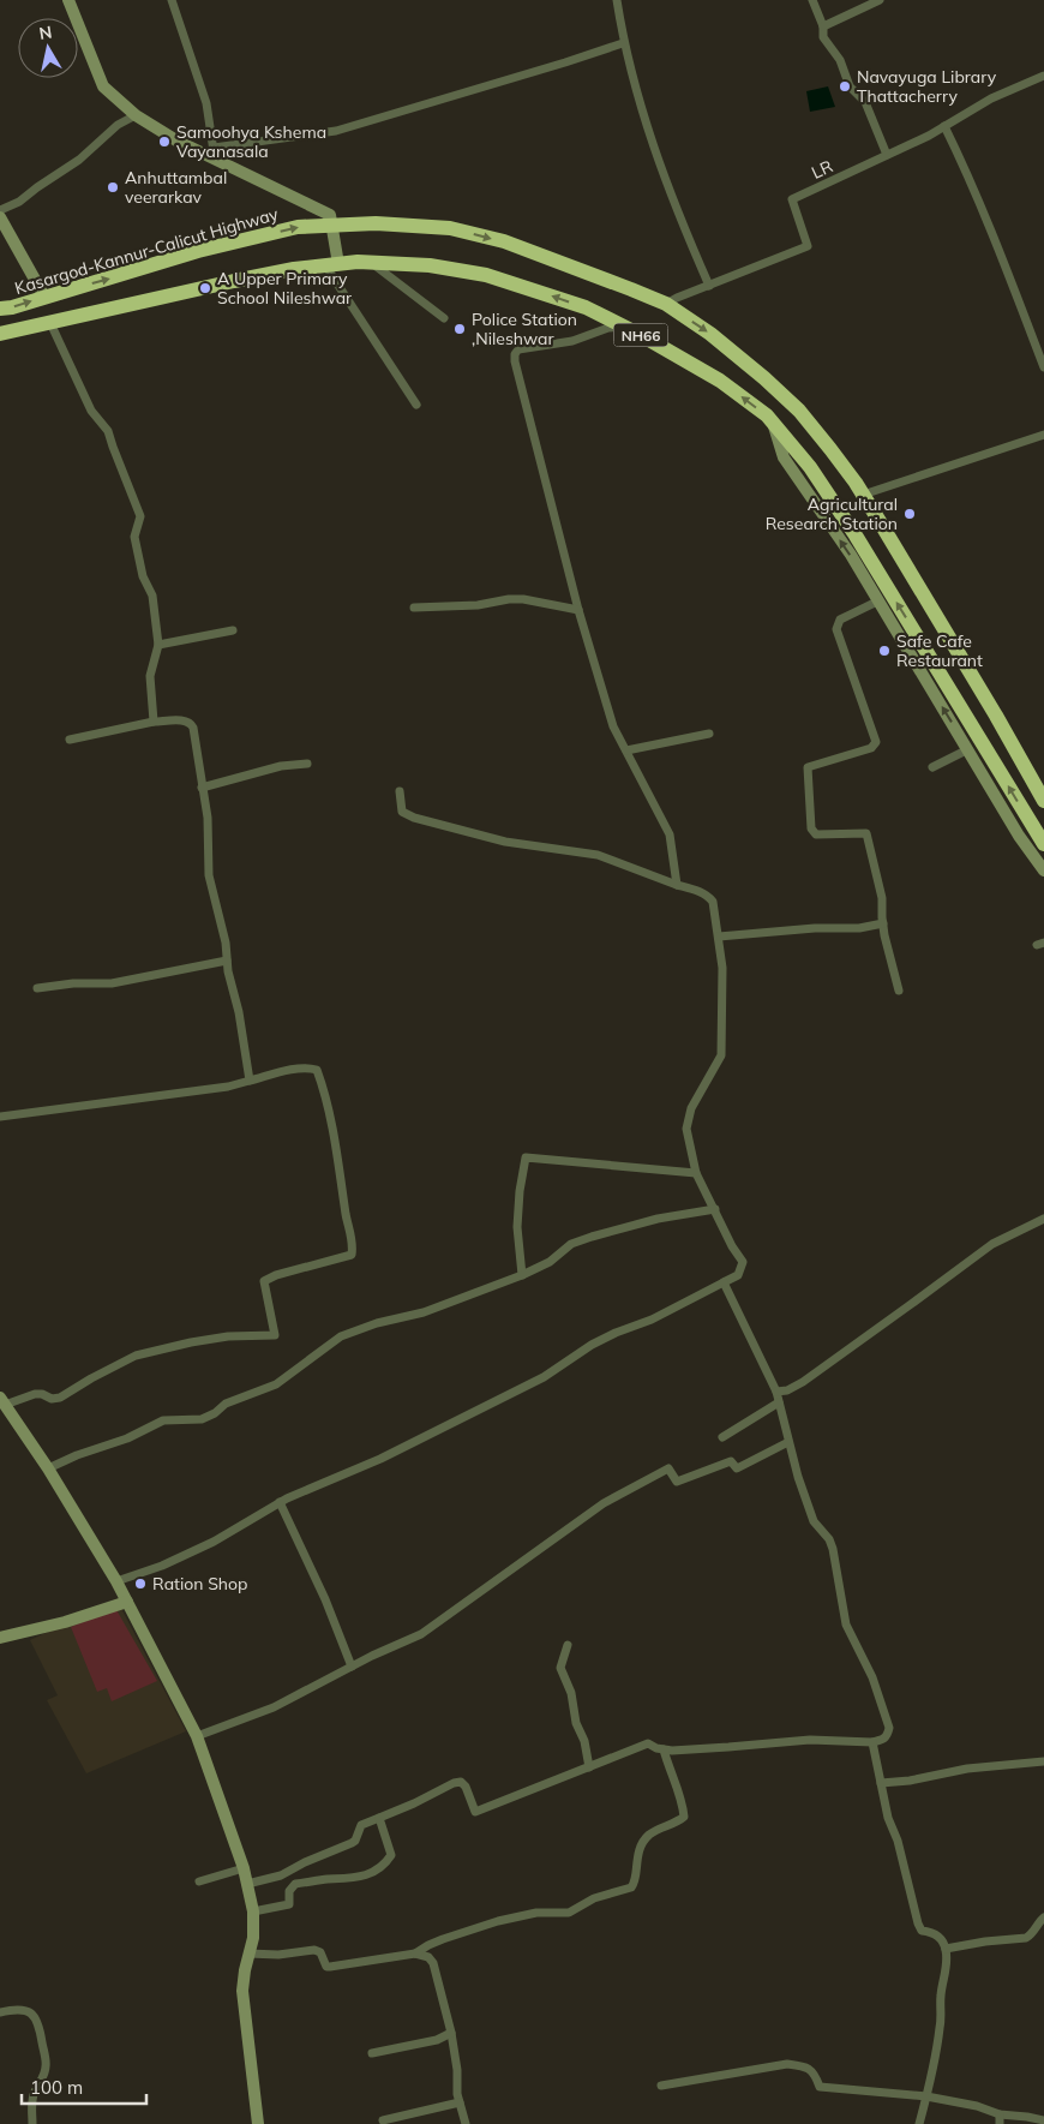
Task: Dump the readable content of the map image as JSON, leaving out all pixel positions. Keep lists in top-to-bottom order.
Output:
{
  "streets": {
    "highway": ["Kasargod-Kannur-Calicut Highway", "NH66"],
    "street": ["LR"]
  },
  "crossings": [
    ["LR", "Kasargod-Kannur-Calicut Highway"]
  ],
  "places": [
    "Navayuga Library Thattacherry",
    "Samoohya Kshema Vayanasala",
    "Anhuttambal veerarkav",
    "A Upper Primary School Nileshwar",
    "Police Station ,Nileshwar",
    "Agricultural Research Station",
    "Safe Cafe Restaurant",
    "Ration Shop"
  ],
  "scale_bar": "100 m",
  "north": "top"
}
